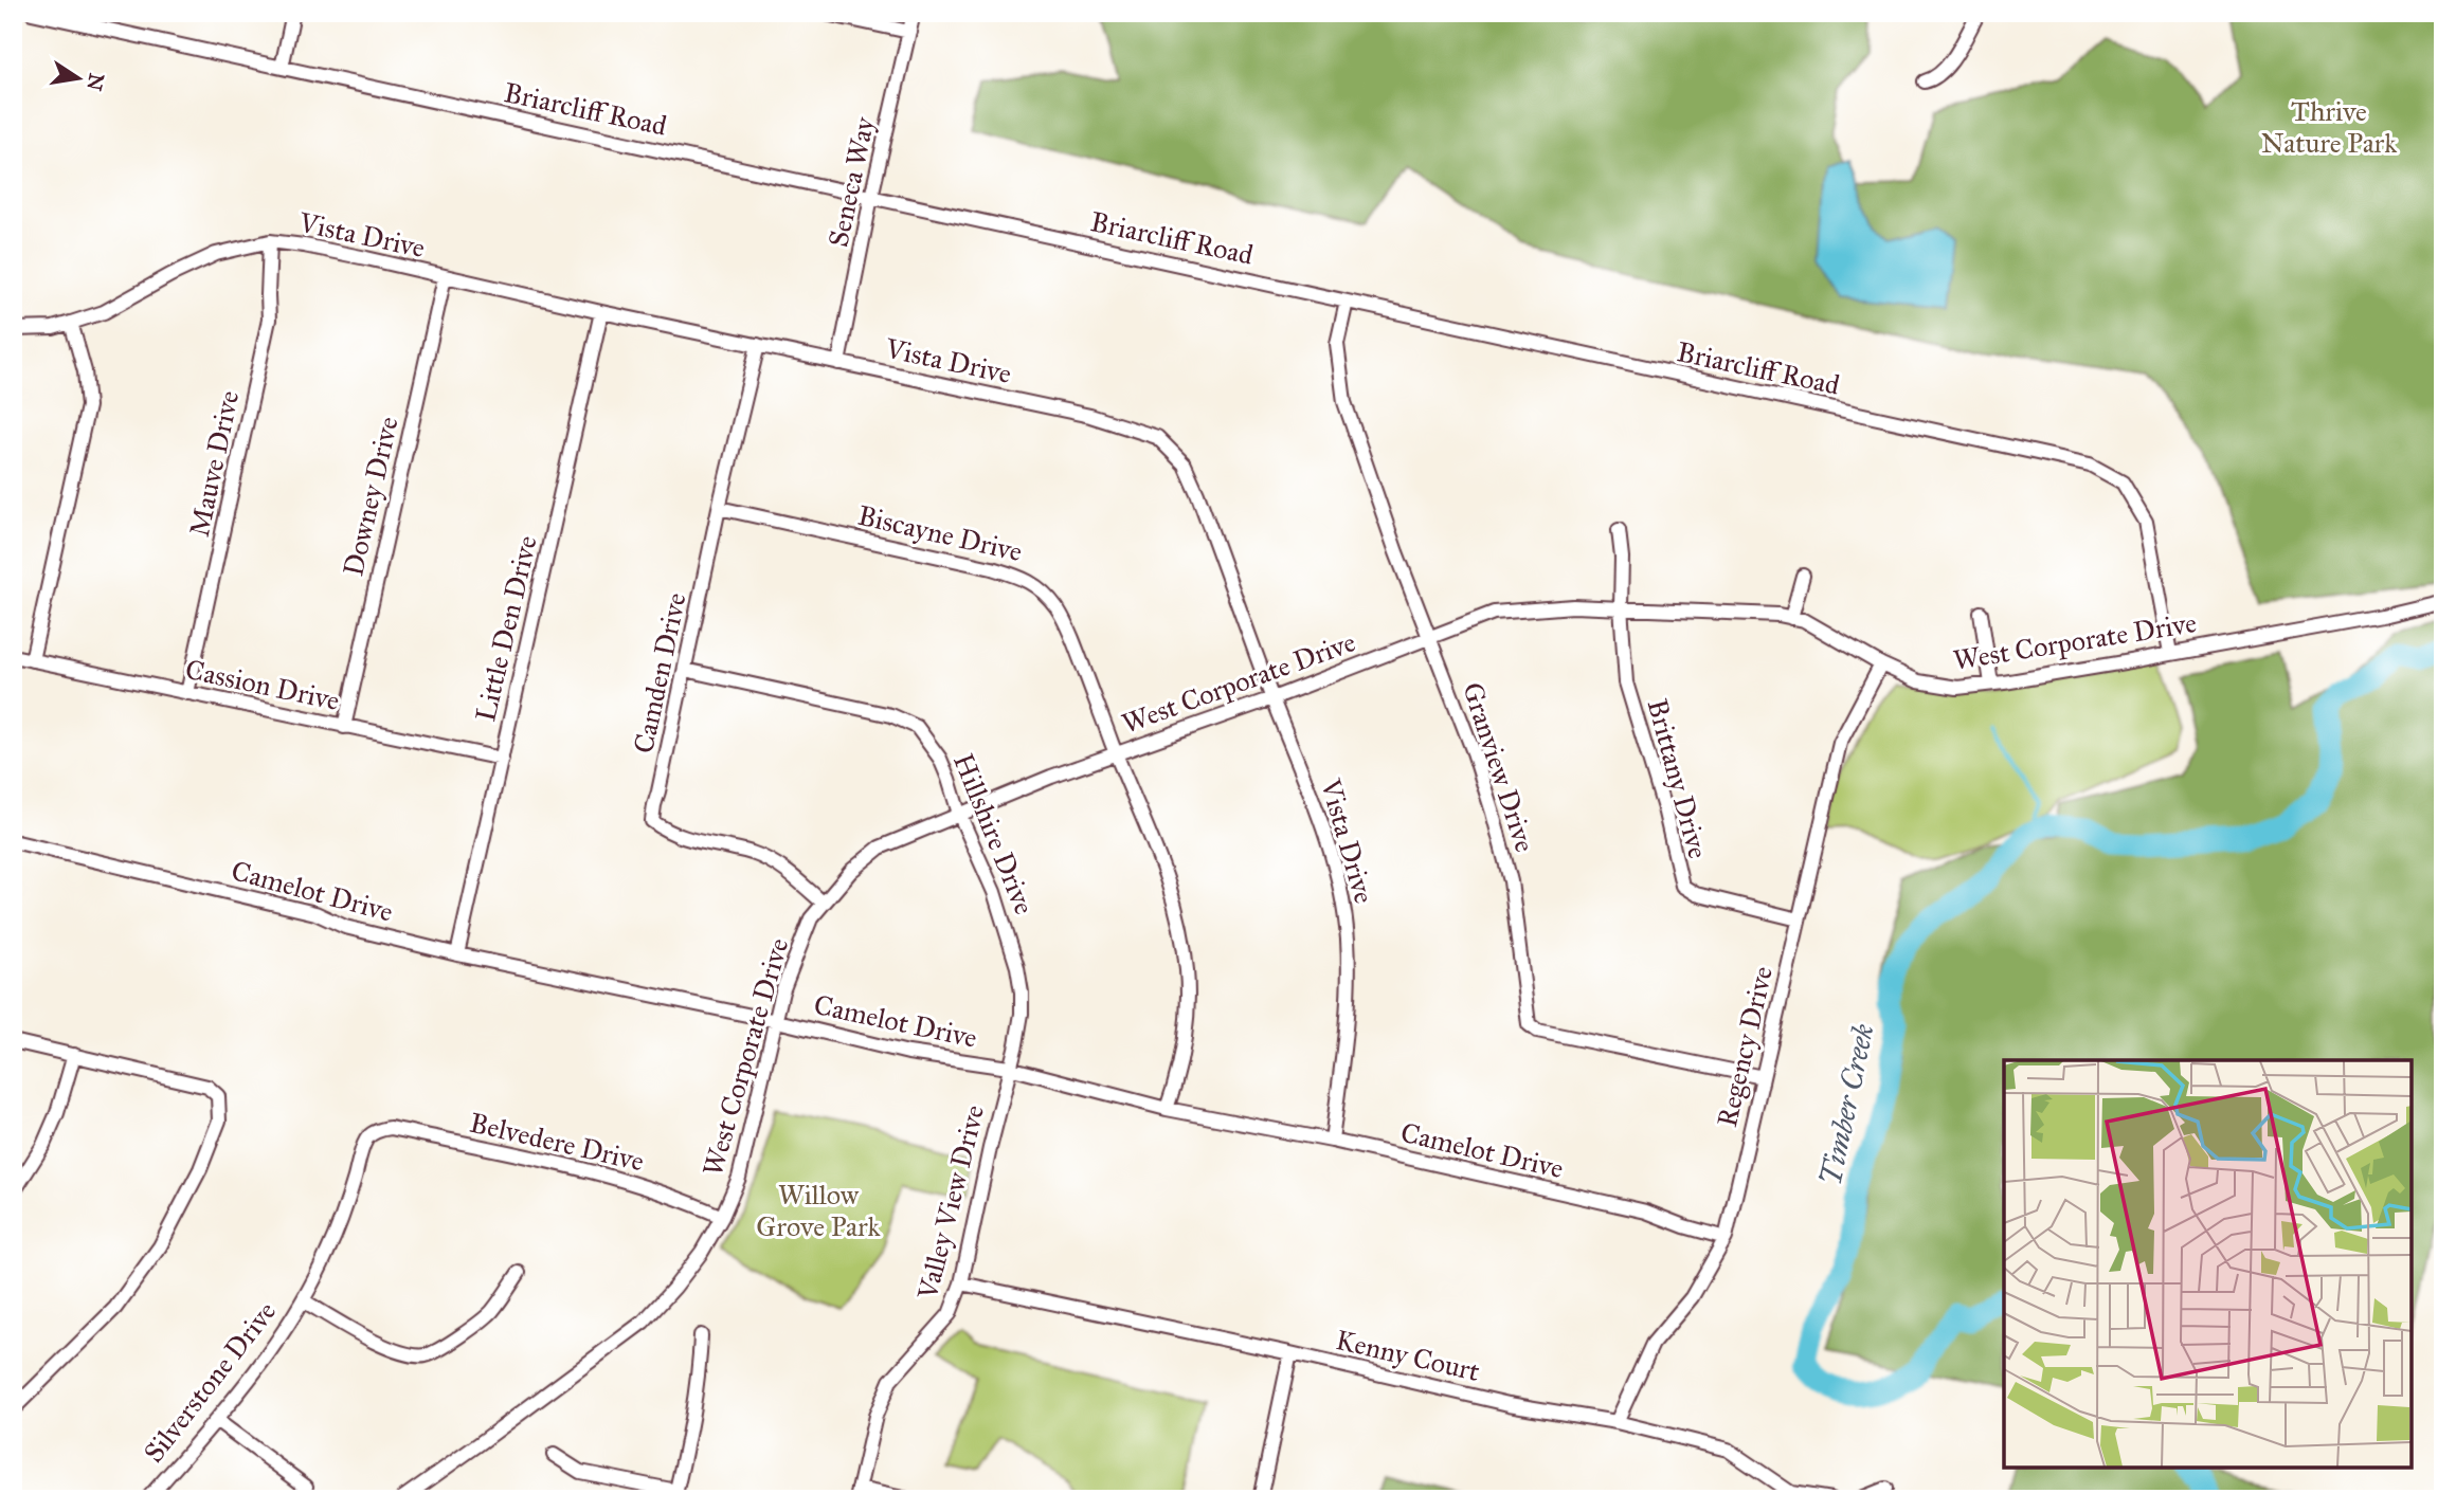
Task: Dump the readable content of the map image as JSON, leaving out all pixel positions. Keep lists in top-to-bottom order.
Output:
{
  "streets": {
    "street": [
      "Briarcliff Road",
      "Seneca Way",
      "Vista Drive",
      "Mauve Drive",
      "Downey Drive",
      "Biscayne Drive",
      "Little Den Drive",
      "West Corporate Drive",
      "Camden Drive",
      "Cassion Drive",
      "Granview Drive",
      "Brittany Drive",
      "Hillshire Drive",
      "Camelot Drive",
      "Regency Drive",
      "Belvedere Drive",
      "Valley View Drive",
      "Kenny Court",
      "Silverstone Drive"
    ]
  },
  "crossings": [
    ["Briarcliff Road", "Seneca Way"],
    ["Briarcliff Road", "West Corporate Drive"],
    ["Briarcliff Road", "Granview Drive"],
    ["Seneca Way", "Vista Drive"],
    ["Vista Drive", "Mauve Drive"],
    ["Vista Drive", "Downey Drive"],
    ["Vista Drive", "Little Den Drive"],
    ["Vista Drive", "West Corporate Drive"],
    ["Vista Drive", "Camden Drive"],
    ["Vista Drive", "Camelot Drive"],
    ["Mauve Drive", "Cassion Drive"],
    ["Downey Drive", "Cassion Drive"],
    ["Biscayne Drive", "West Corporate Drive"],
    ["Biscayne Drive", "Camden Drive"],
    ["Biscayne Drive", "Camelot Drive"],
    ["Little Den Drive", "Cassion Drive"],
    ["Little Den Drive", "Camelot Drive"],
    ["West Corporate Drive", "Camden Drive"],
    ["West Corporate Drive", "Granview Drive"],
    ["West Corporate Drive", "Brittany Drive"],
    ["West Corporate Drive", "Hillshire Drive"],
    ["West Corporate Drive", "Camelot Drive"],
    ["West Corporate Drive", "Regency Drive"],
    ["West Corporate Drive", "Belvedere Drive"],
    ["Camden Drive", "Hillshire Drive"],
    ["Granview Drive", "Regency Drive"],
    ["Brittany Drive", "Regency Drive"],
    ["Hillshire Drive", "Camelot Drive"],
    ["Hillshire Drive", "Valley View Drive"],
    ["Camelot Drive", "Regency Drive"],
    ["Camelot Drive", "Valley View Drive"],
    ["Regency Drive", "Kenny Court"],
    ["Belvedere Drive", "Silverstone Drive"],
    ["Valley View Drive", "Kenny Court"]
  ],
  "water": ["Timber Creek"],
  "parks": ["Thrive Nature Park", "Willow Grove Park"],
  "north": "right"
}
